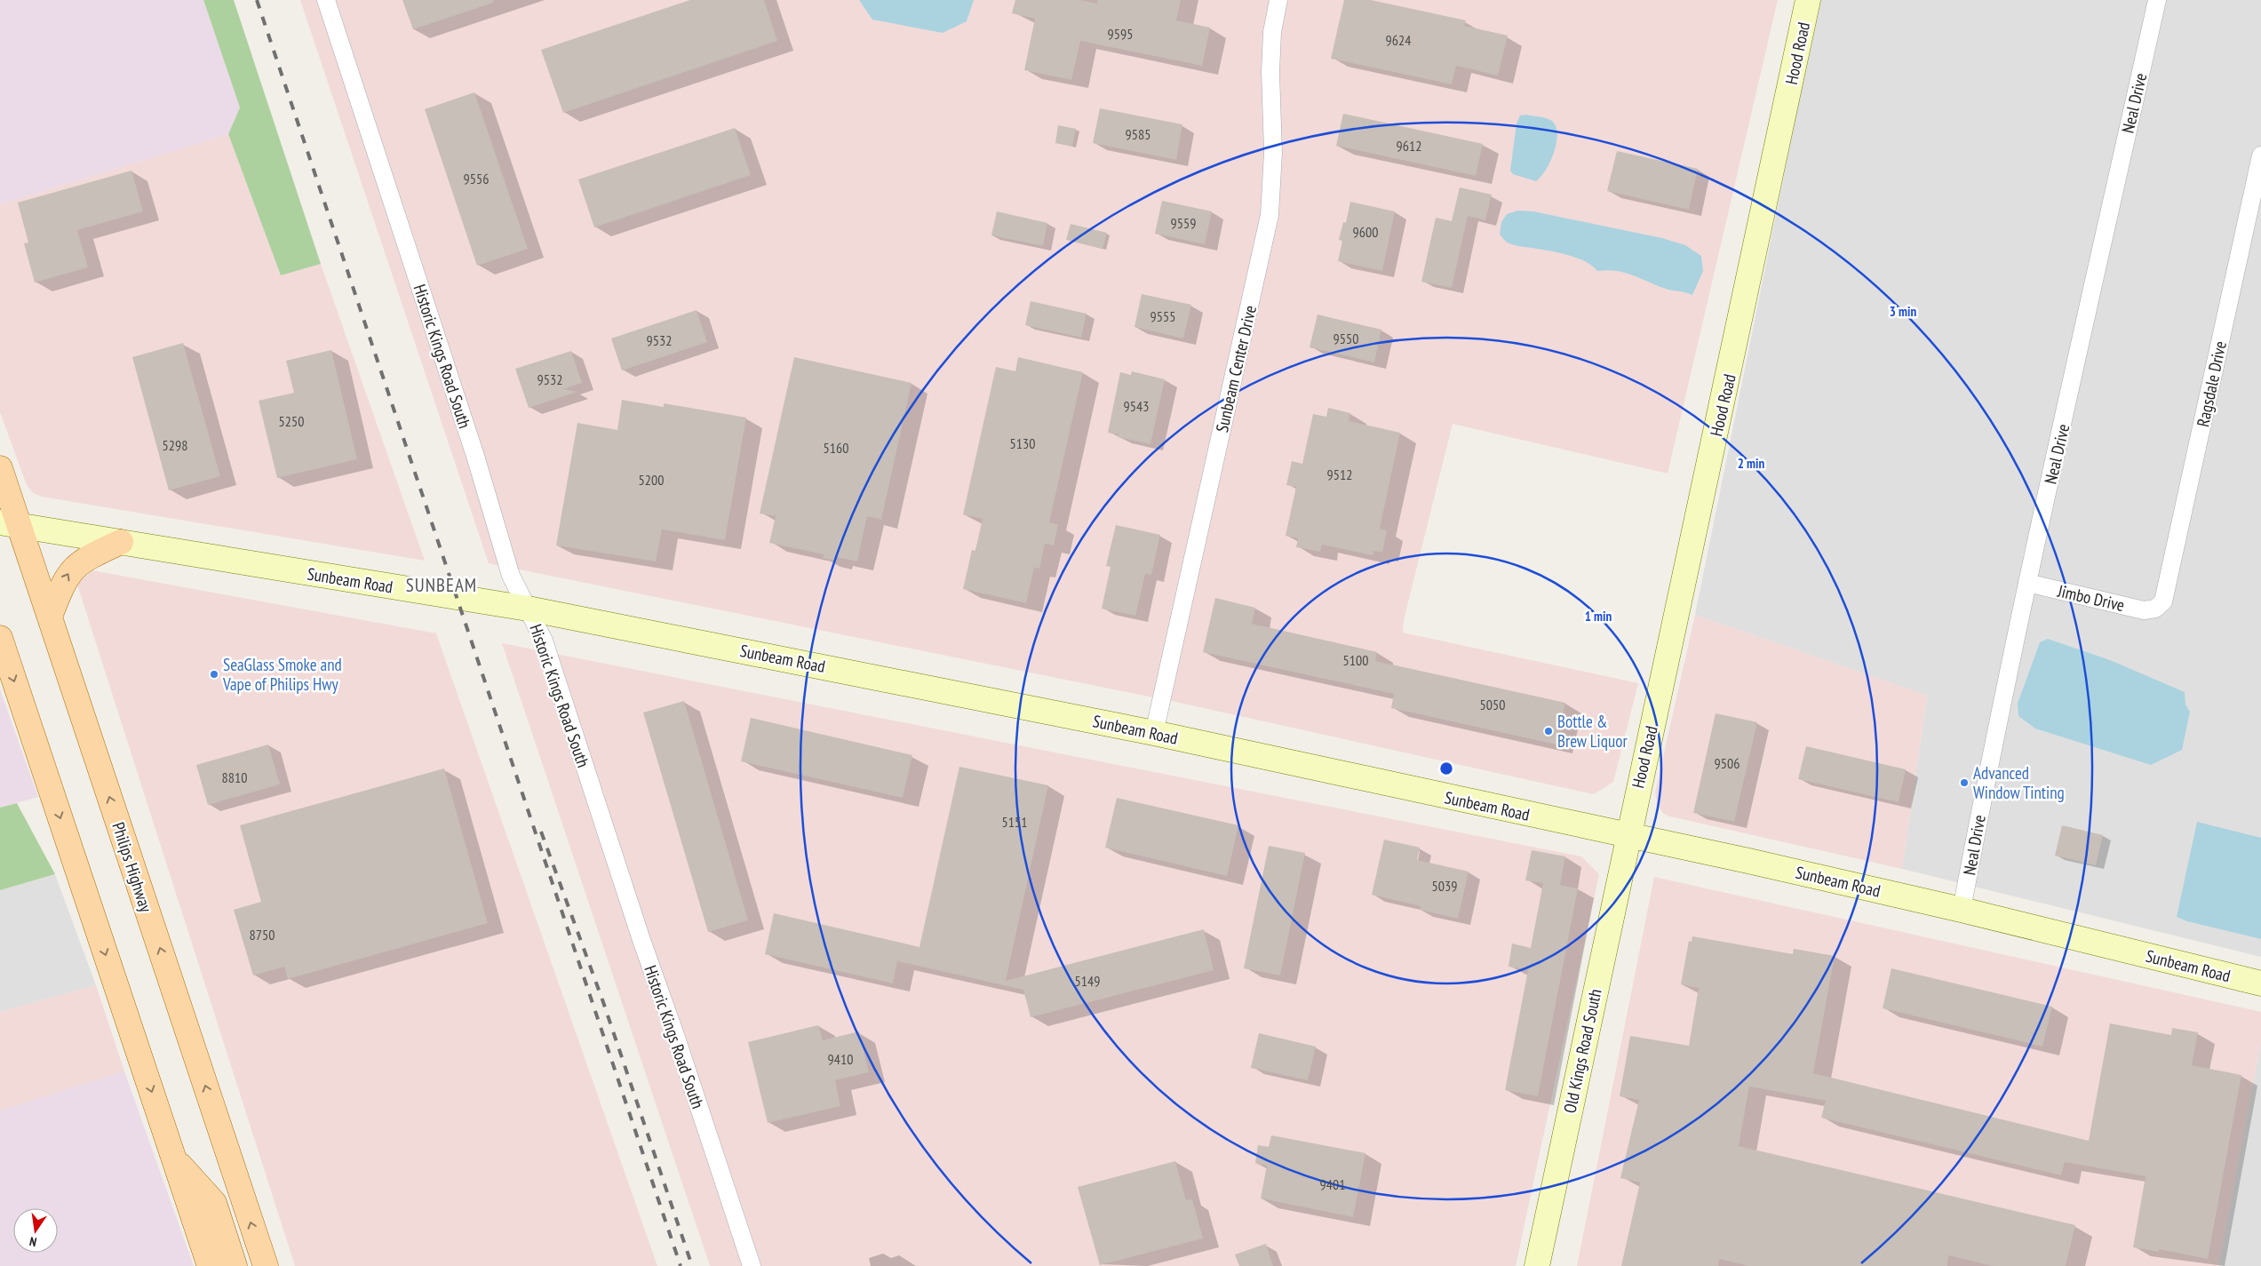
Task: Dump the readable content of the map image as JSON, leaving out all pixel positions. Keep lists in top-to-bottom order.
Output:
{
  "streets": {
    "main road": ["Philips Highway"],
    "street": [
      "Hood Road",
      "Neal Drive",
      "Historic Kings Road South",
      "Sunbeam Center Drive",
      "Ragsdale Drive",
      "Sunbeam Road",
      "Jimbo Drive",
      "Old Kings Road South"
    ]
  },
  "crossings": [
    ["Hood Road", "Sunbeam Road"],
    ["Hood Road", "Old Kings Road South"],
    ["Neal Drive", "Sunbeam Road"],
    ["Neal Drive", "Jimbo Drive"],
    ["Historic Kings Road South", "Sunbeam Road"],
    ["Sunbeam Center Drive", "Sunbeam Road"],
    ["Ragsdale Drive", "Jimbo Drive"],
    ["Sunbeam Road", "Philips Highway"],
    ["Sunbeam Road", "Old Kings Road South"]
  ],
  "districts": ["SUNBEAM"],
  "places": ["SeaGlass Smoke and Vape of Philips Hwy", "Bottle & Brew Liquor", "Advanced Window Tinting"],
  "house_numbers": [
    "9595",
    "9624",
    "9585",
    "9612",
    "9556",
    "9559",
    "9600",
    "9555",
    "9550",
    "9532",
    "9532",
    "9543",
    "5250",
    "5130",
    "5298",
    "5160",
    "9512",
    "5200",
    "5100",
    "5050",
    "9506",
    "8810",
    "5151",
    "5039",
    "8750",
    "5149",
    "9410",
    "9401"
  ],
  "north": "bottom",
  "rings": ["3 min", "2 min", "1 min"]
}
